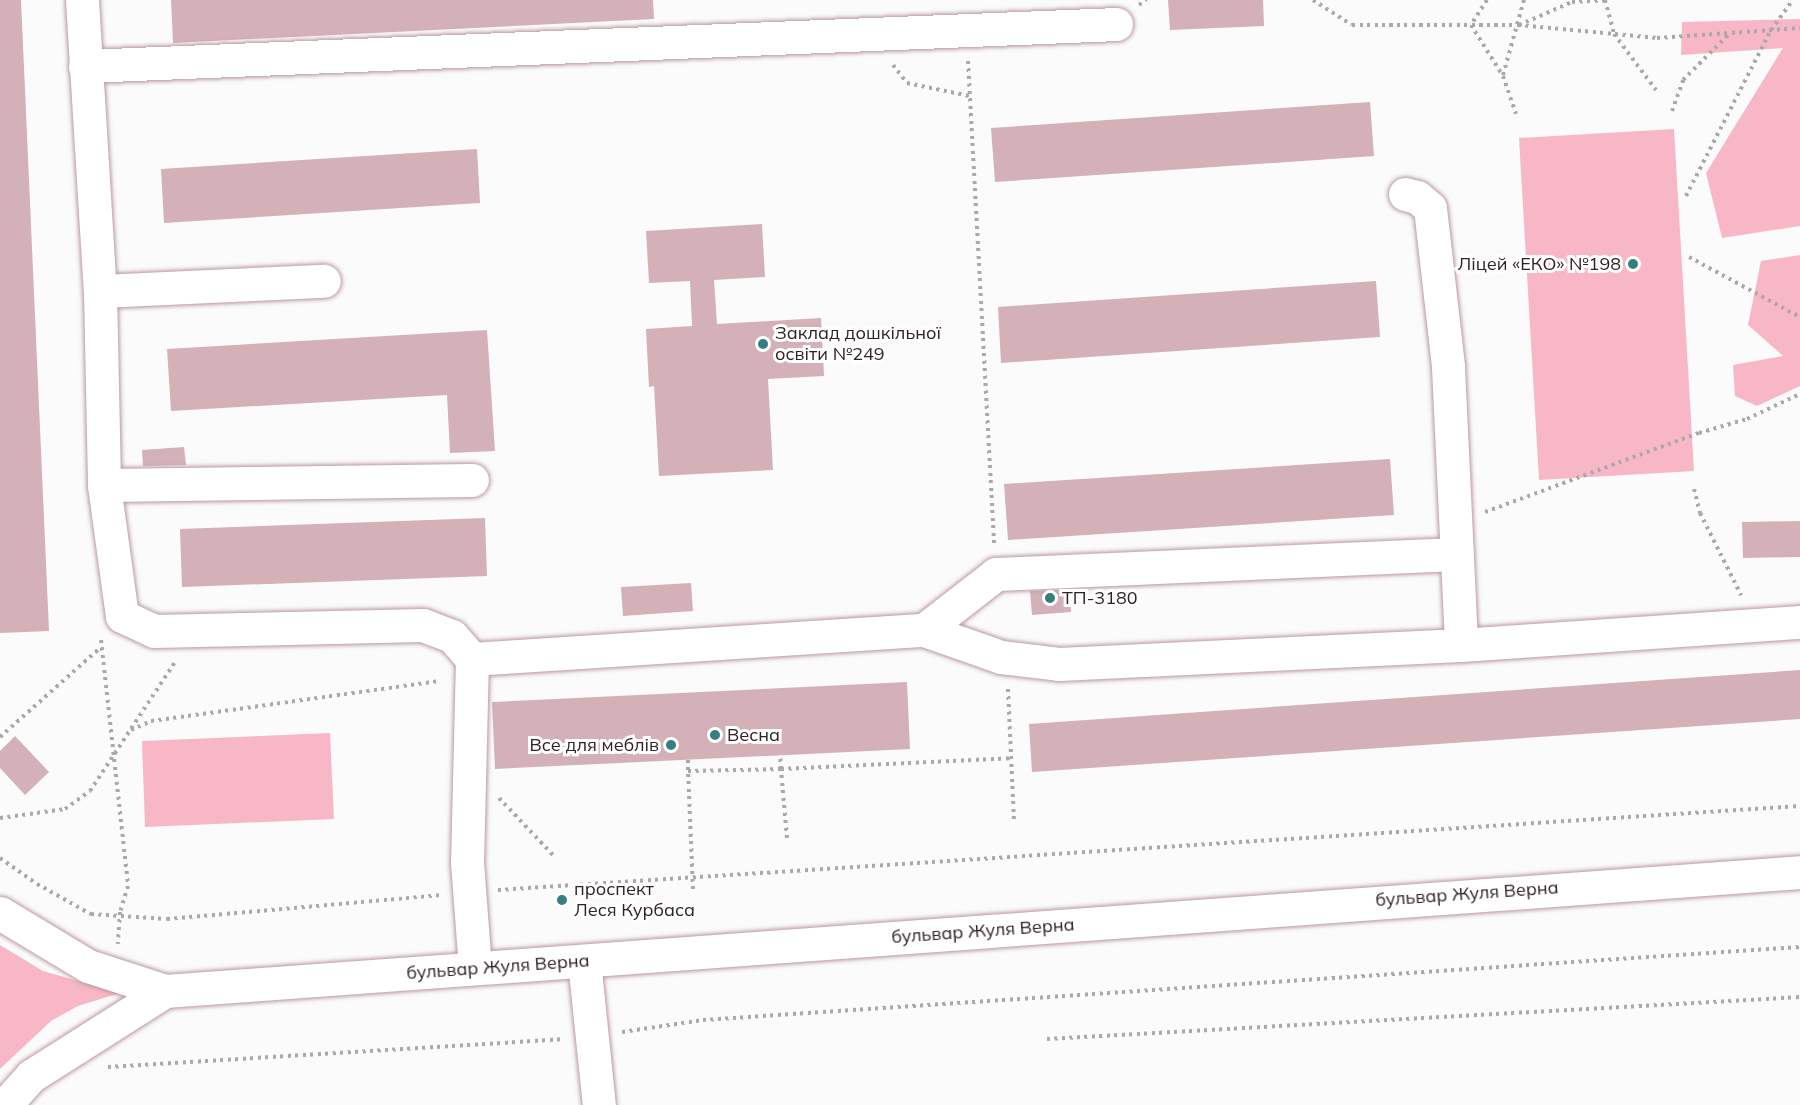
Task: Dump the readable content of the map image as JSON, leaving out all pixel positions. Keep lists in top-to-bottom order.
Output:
{
  "streets": {
    "street": ["бульвар Жуля Верна"]
  },
  "places": [
    "Ліцей «ЕКО» №198",
    "Заклад дошкільної освіти №249",
    "ТП-3180",
    "Весна",
    "Все для меблів",
    "проспект Леся Курбаса"
  ]
}
